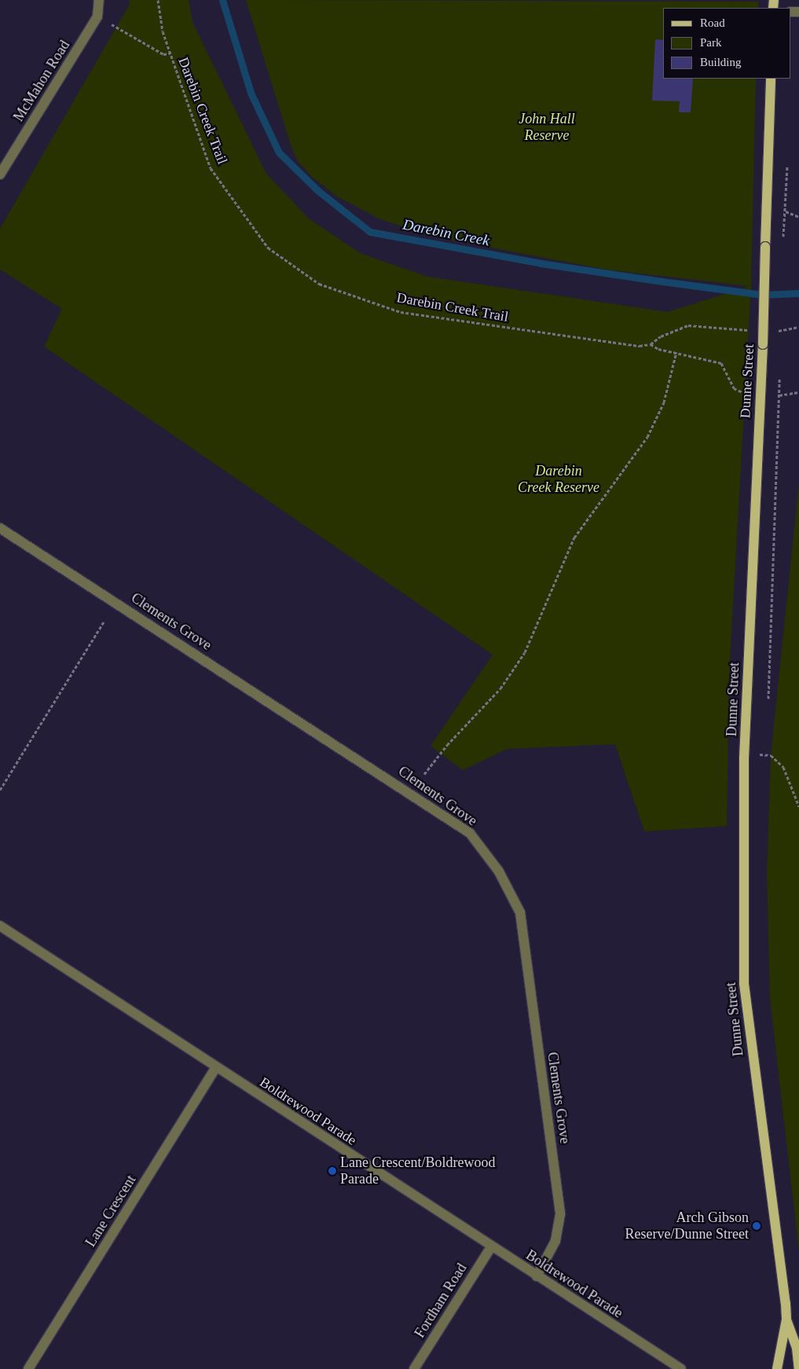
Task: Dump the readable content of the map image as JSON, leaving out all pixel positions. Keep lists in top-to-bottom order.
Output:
{
  "streets": {
    "main road": ["Dunne Street"],
    "street": [
      "McMahon Road",
      "Clements Grove",
      "Boldrewood Parade",
      "Lane Crescent",
      "Fordham Road"
    ],
    "path": ["Darebin Creek Trail"]
  },
  "crossings": [
    ["Clements Grove", "Boldrewood Parade"],
    ["Boldrewood Parade", "Lane Crescent"],
    ["Boldrewood Parade", "Fordham Road"]
  ],
  "water": ["Darebin Creek"],
  "parks": ["John Hall Reserve", "Darebin Creek Reserve"],
  "places": ["Lane Crescent/Boldrewood Parade", "Arch Gibson Reserve/Dunne Street"],
  "legend": ["Road", "Park", "Building"]
}
